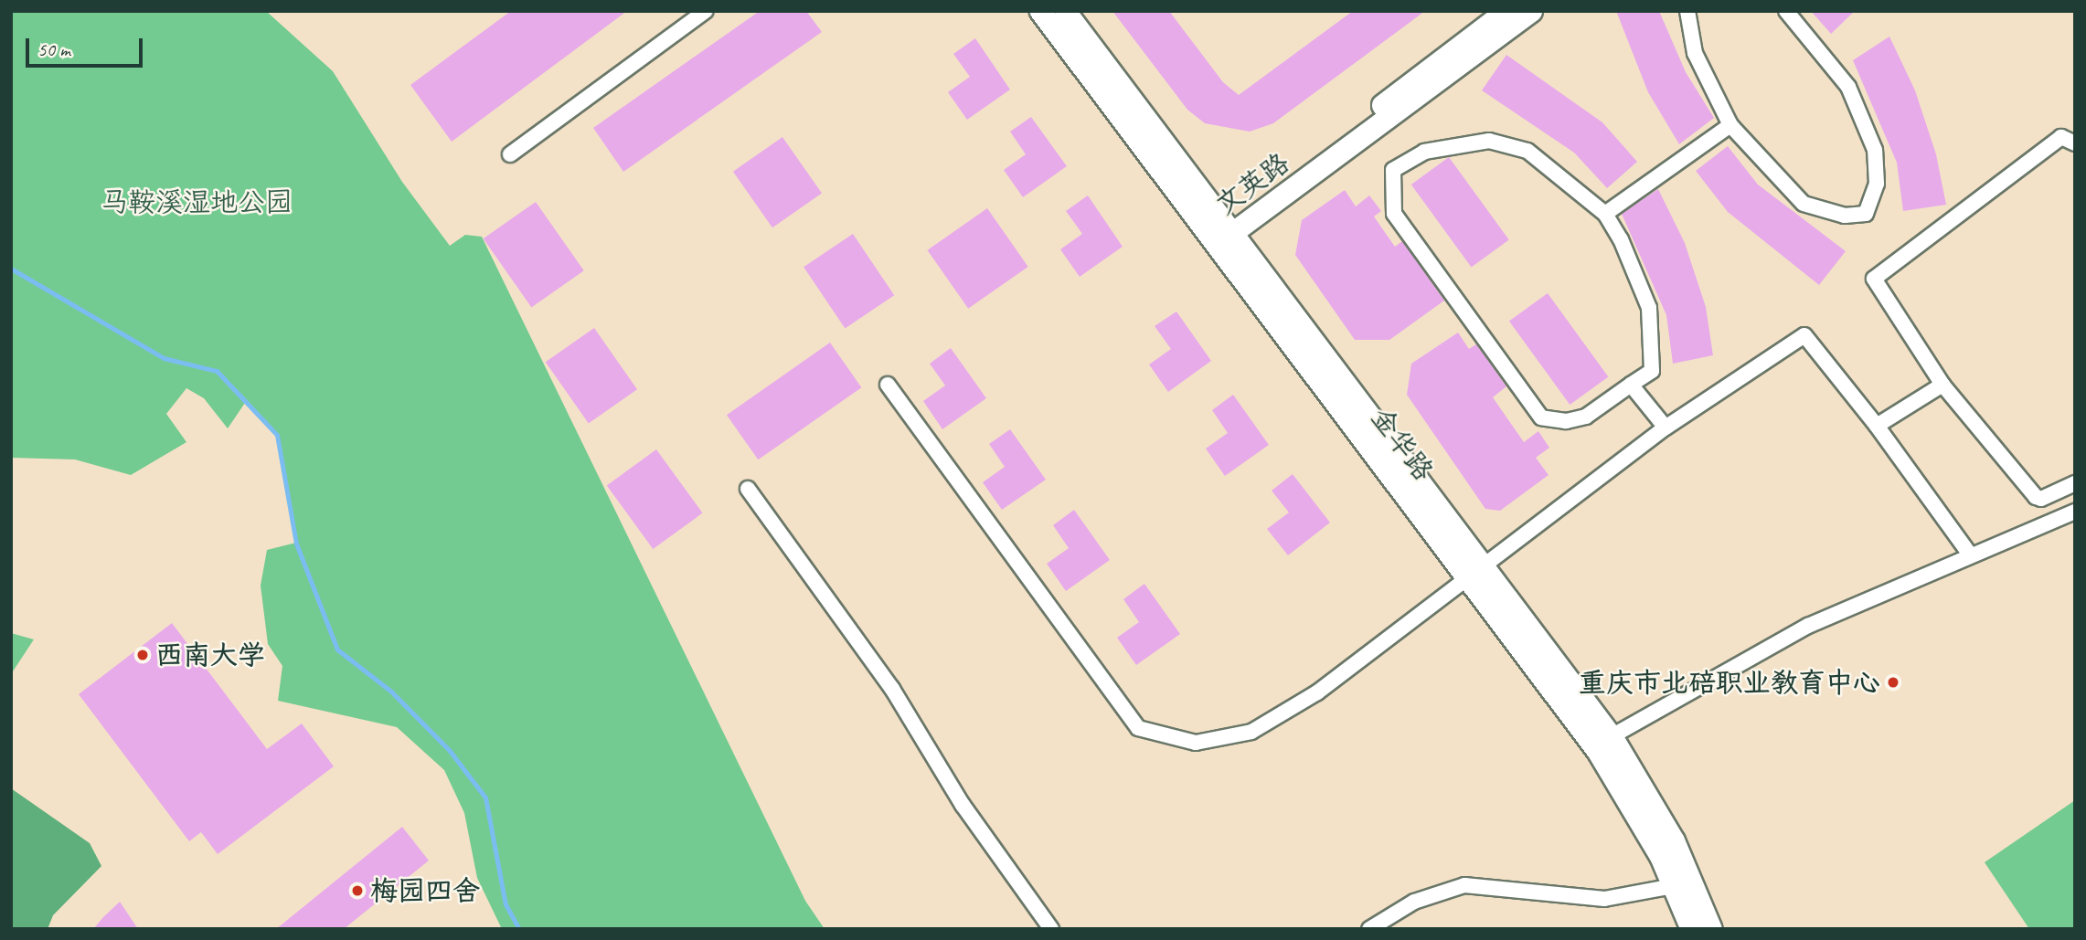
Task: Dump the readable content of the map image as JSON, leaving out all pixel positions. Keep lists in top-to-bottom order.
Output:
{
  "streets": {
    "main road": ["文英路", "金华路"]
  },
  "crossings": [
    ["文英路", "金华路"]
  ],
  "parks": ["马鞍溪湿地公园"],
  "places": ["西南大学", "重庆市北碚职业教育中心", "梅园四舍"],
  "scale_bar": "50 m"
}
